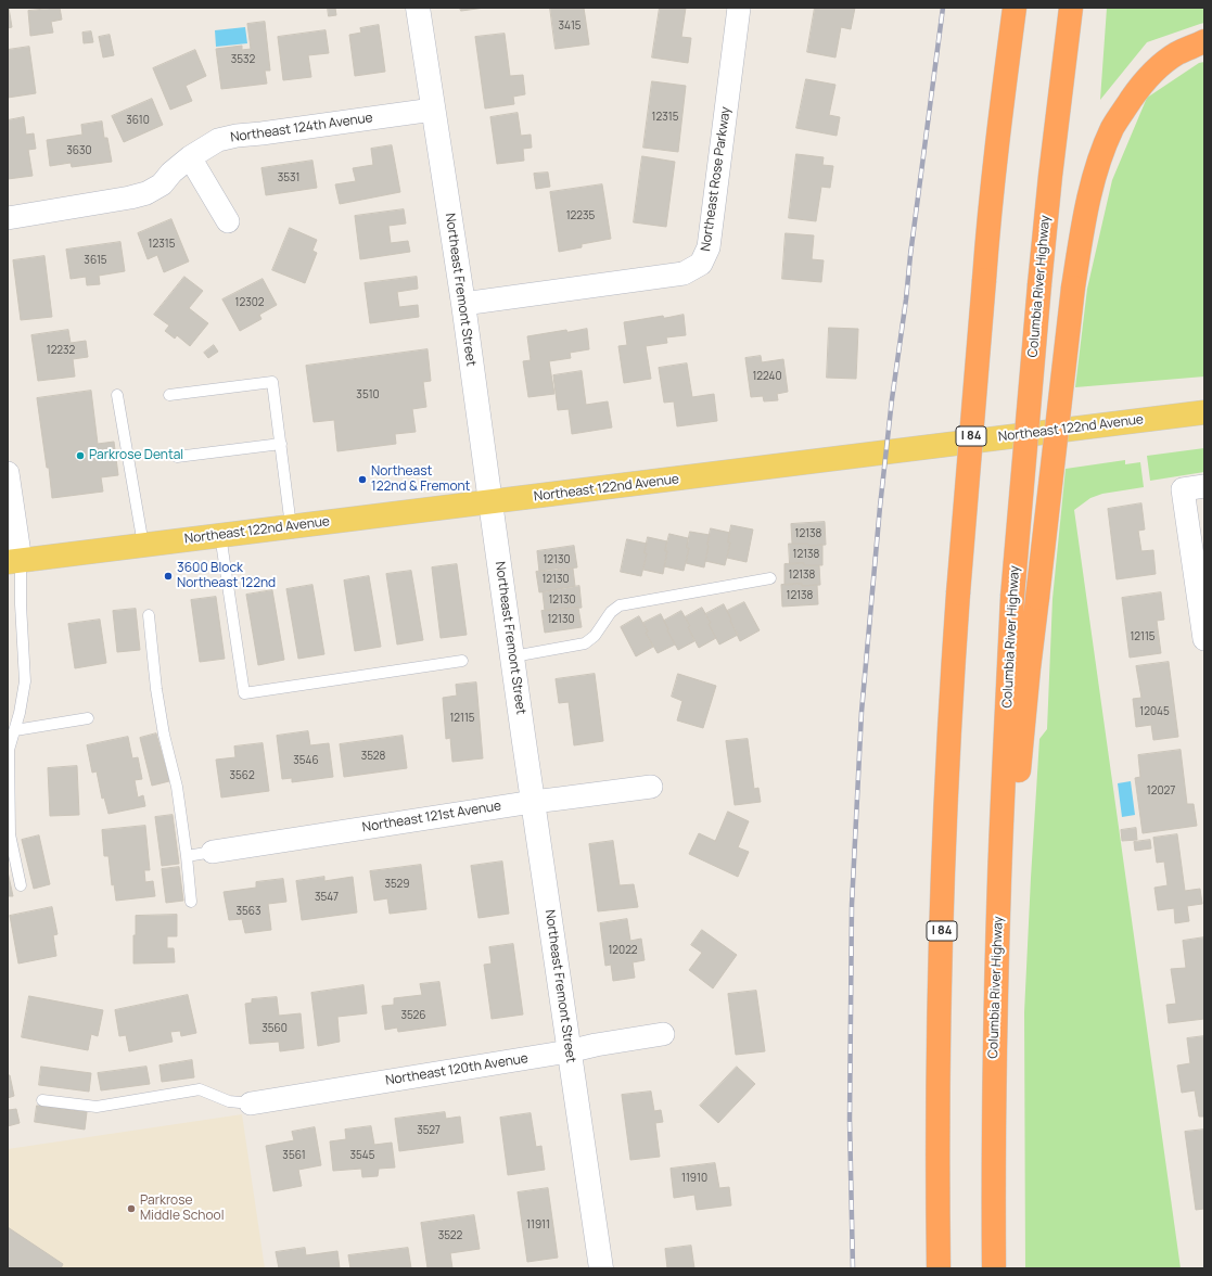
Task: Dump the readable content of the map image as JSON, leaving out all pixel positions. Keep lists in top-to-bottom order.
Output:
{
  "streets": {
    "highway": ["Columbia River Highway", "I 84"],
    "main road": ["Northeast Fremont Street", "Northeast 122nd Avenue"],
    "street": [
      "Northeast 124th Avenue",
      "Northeast Rose Parkway",
      "Northeast 121st Avenue",
      "Northeast 120th Avenue"
    ]
  },
  "crossings": [
    ["Northeast 124th Avenue", "Northeast Fremont Street"],
    ["Northeast Rose Parkway", "Northeast Fremont Street"],
    ["Northeast Fremont Street", "Northeast 122nd Avenue"],
    ["Northeast Fremont Street", "Northeast 121st Avenue"],
    ["Northeast Fremont Street", "Northeast 120th Avenue"]
  ],
  "places": [
    "Parkrose Dental",
    "Northeast 122nd & Fremont",
    "3600 Block Northeast 122nd",
    "Parkrose Middle School"
  ],
  "house_numbers": [
    "3415",
    "3532",
    "12315",
    "3610",
    "3630",
    "3531",
    "12235",
    "12315",
    "3615",
    "12302",
    "12232",
    "12240",
    "3510",
    "12138",
    "12138",
    "12130",
    "12138",
    "12130",
    "12138",
    "12130",
    "12130",
    "12115",
    "12045",
    "12115",
    "3528",
    "3546",
    "3562",
    "12027",
    "3529",
    "3547",
    "3563",
    "12022",
    "3526",
    "3560",
    "3527",
    "3561",
    "3545",
    "11910",
    "11911",
    "3522"
  ]
}
